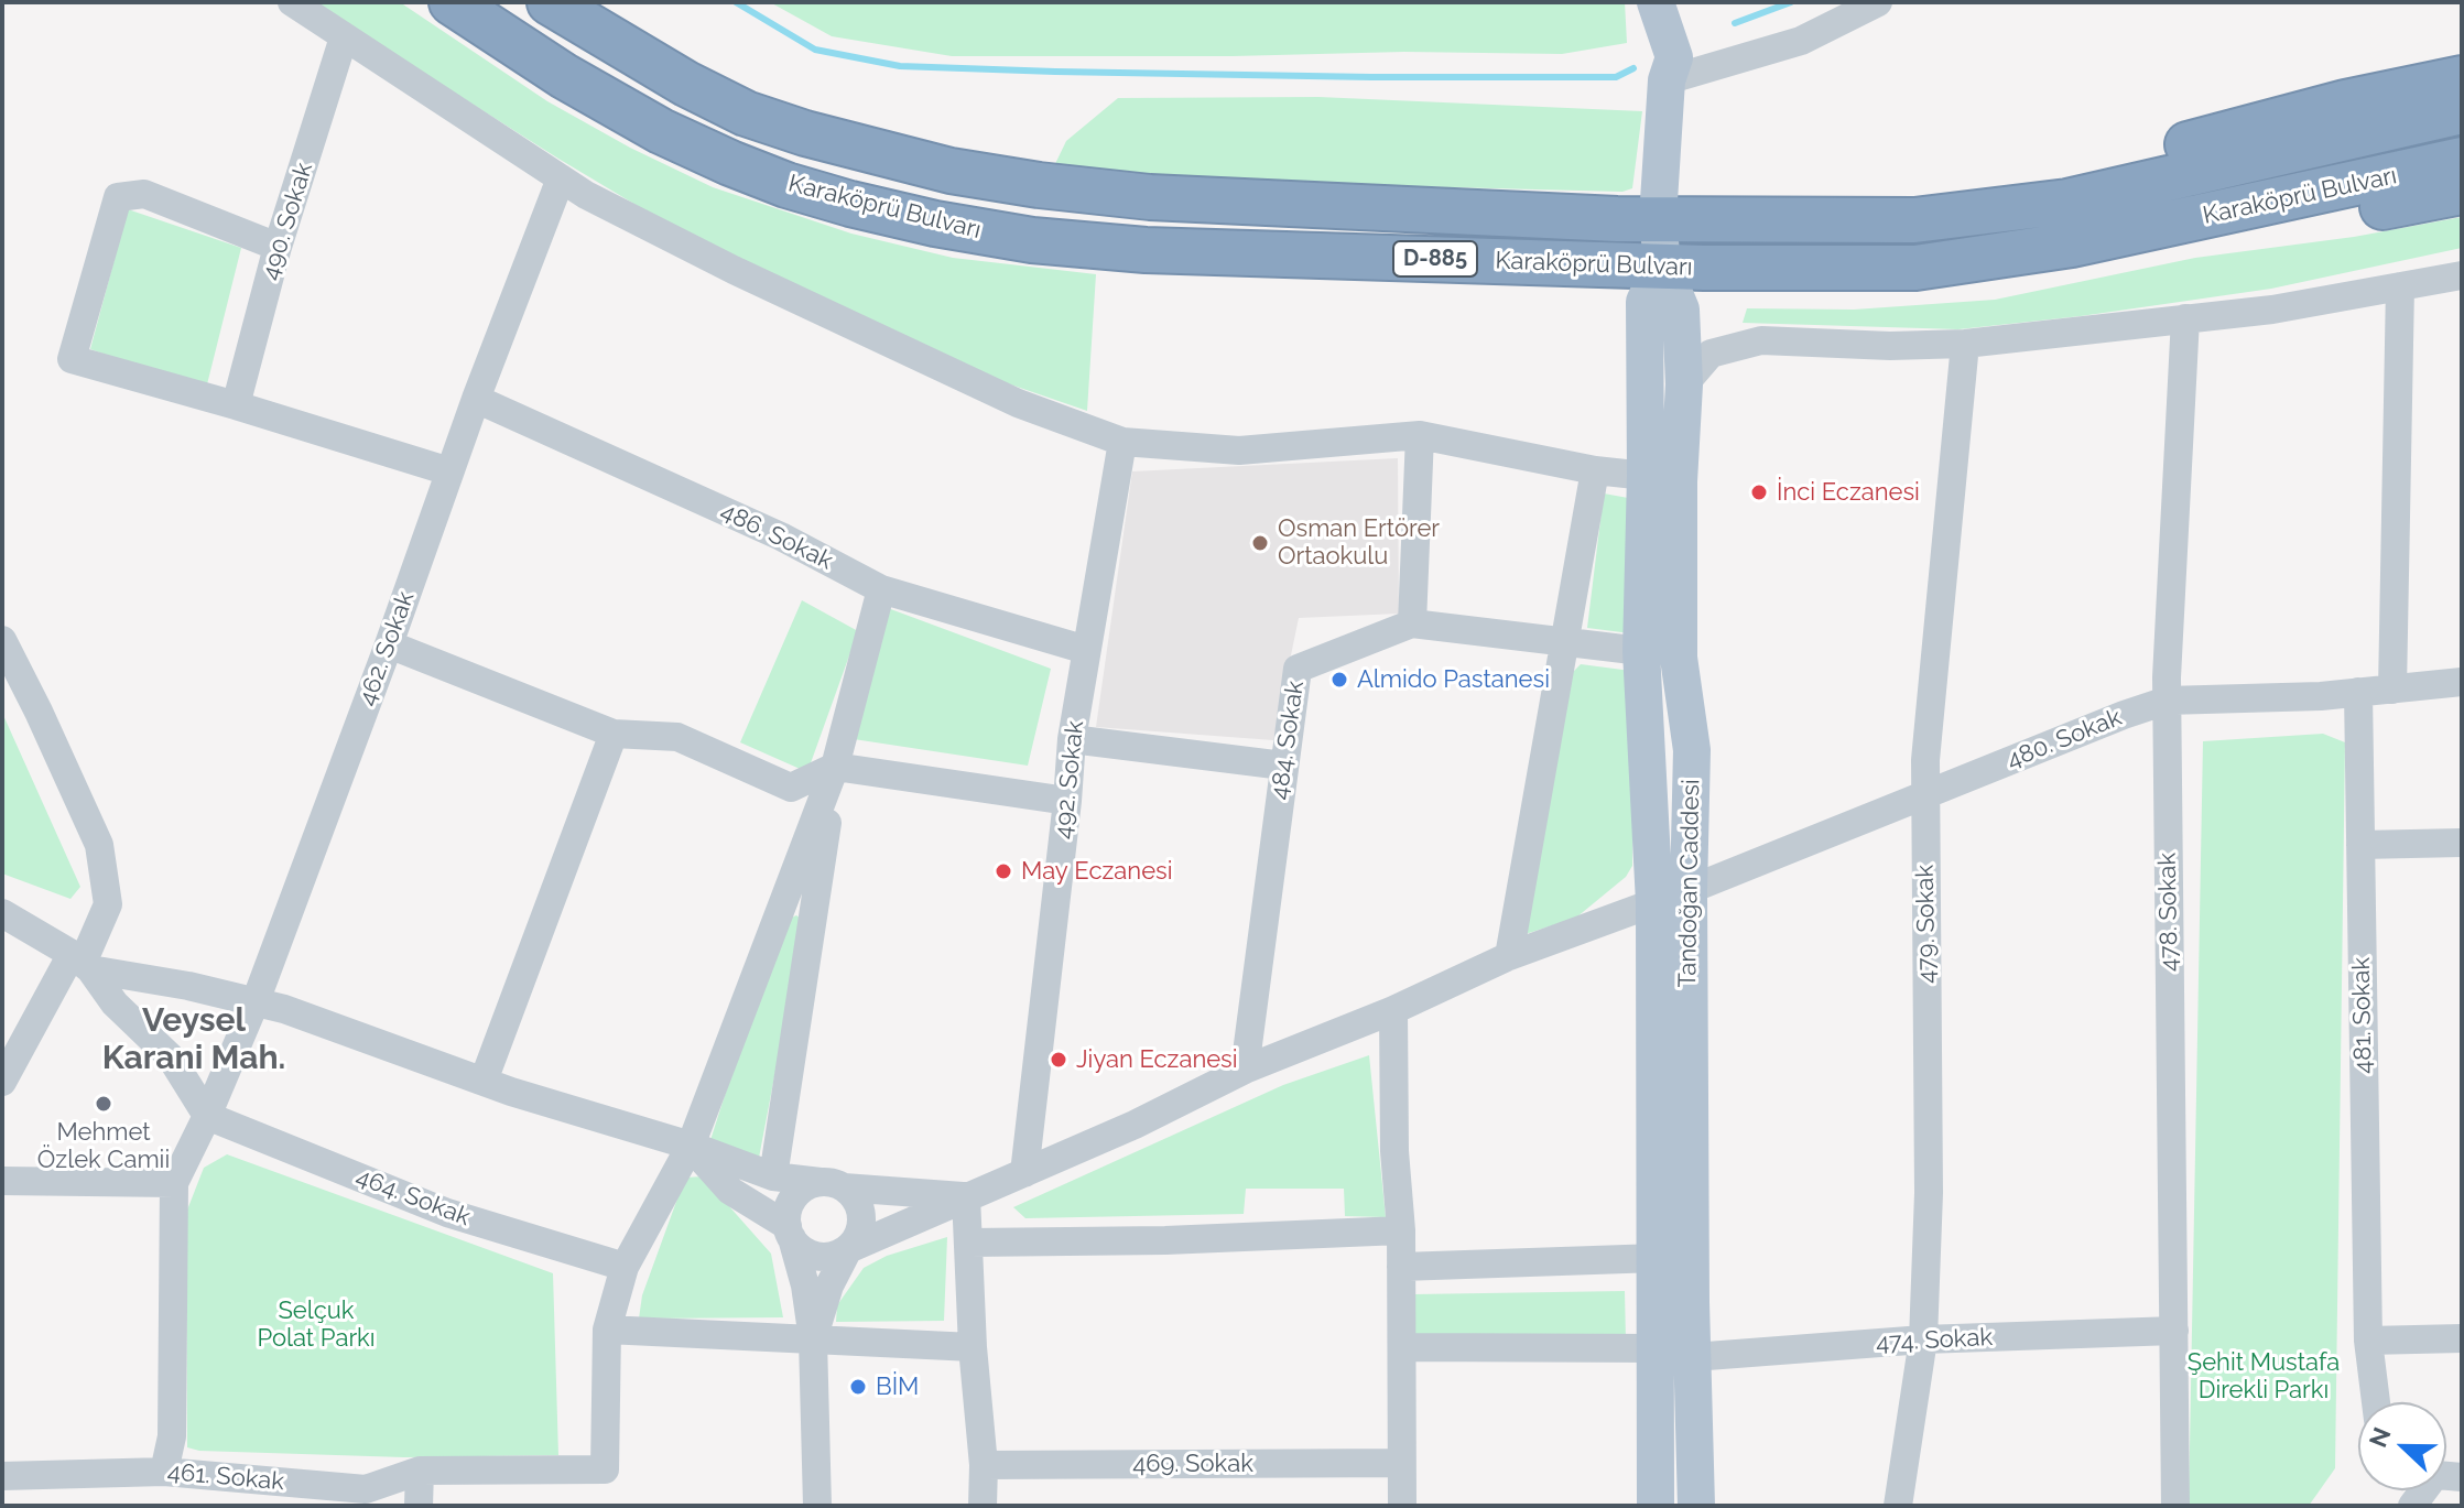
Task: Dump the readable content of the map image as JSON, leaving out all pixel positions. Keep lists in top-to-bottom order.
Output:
{
  "streets": {
    "highway": ["Karaköprü Bulvarı", "D-885"],
    "main road": ["Tandoğan Caddesi"],
    "street": [
      "490. Sokak",
      "486. Sokak",
      "462. Sokak",
      "480. Sokak",
      "484. Sokak",
      "492. Sokak",
      "478. Sokak",
      "479. Sokak",
      "481. Sokak",
      "464. Sokak",
      "474. Sokak",
      "469. Sokak",
      "461. Sokak"
    ]
  },
  "crossings": [
    ["Karaköprü Bulvarı", "Tandoğan Caddesi"],
    ["486. Sokak", "462. Sokak"],
    ["486. Sokak", "492. Sokak"],
    ["462. Sokak", "464. Sokak"],
    ["462. Sokak", "461. Sokak"],
    ["480. Sokak", "484. Sokak"],
    ["480. Sokak", "492. Sokak"],
    ["480. Sokak", "Tandoğan Caddesi"],
    ["480. Sokak", "478. Sokak"],
    ["480. Sokak", "479. Sokak"],
    ["480. Sokak", "481. Sokak"],
    ["Tandoğan Caddesi", "474. Sokak"],
    ["478. Sokak", "474. Sokak"],
    ["479. Sokak", "474. Sokak"]
  ],
  "districts": ["Veysel Karani Mah."],
  "parks": ["Selçuk Polat Parkı", "Şehit Mustafa Direkli Parkı"],
  "places": [
    "İnci Eczanesi",
    "Osman Ertörer Ortaokulu",
    "Almido Pastanesi",
    "May Eczanesi",
    "Jiyan Eczanesi",
    "Mehmet Özlek Camii",
    "BİM"
  ],
  "north": "left"
}
